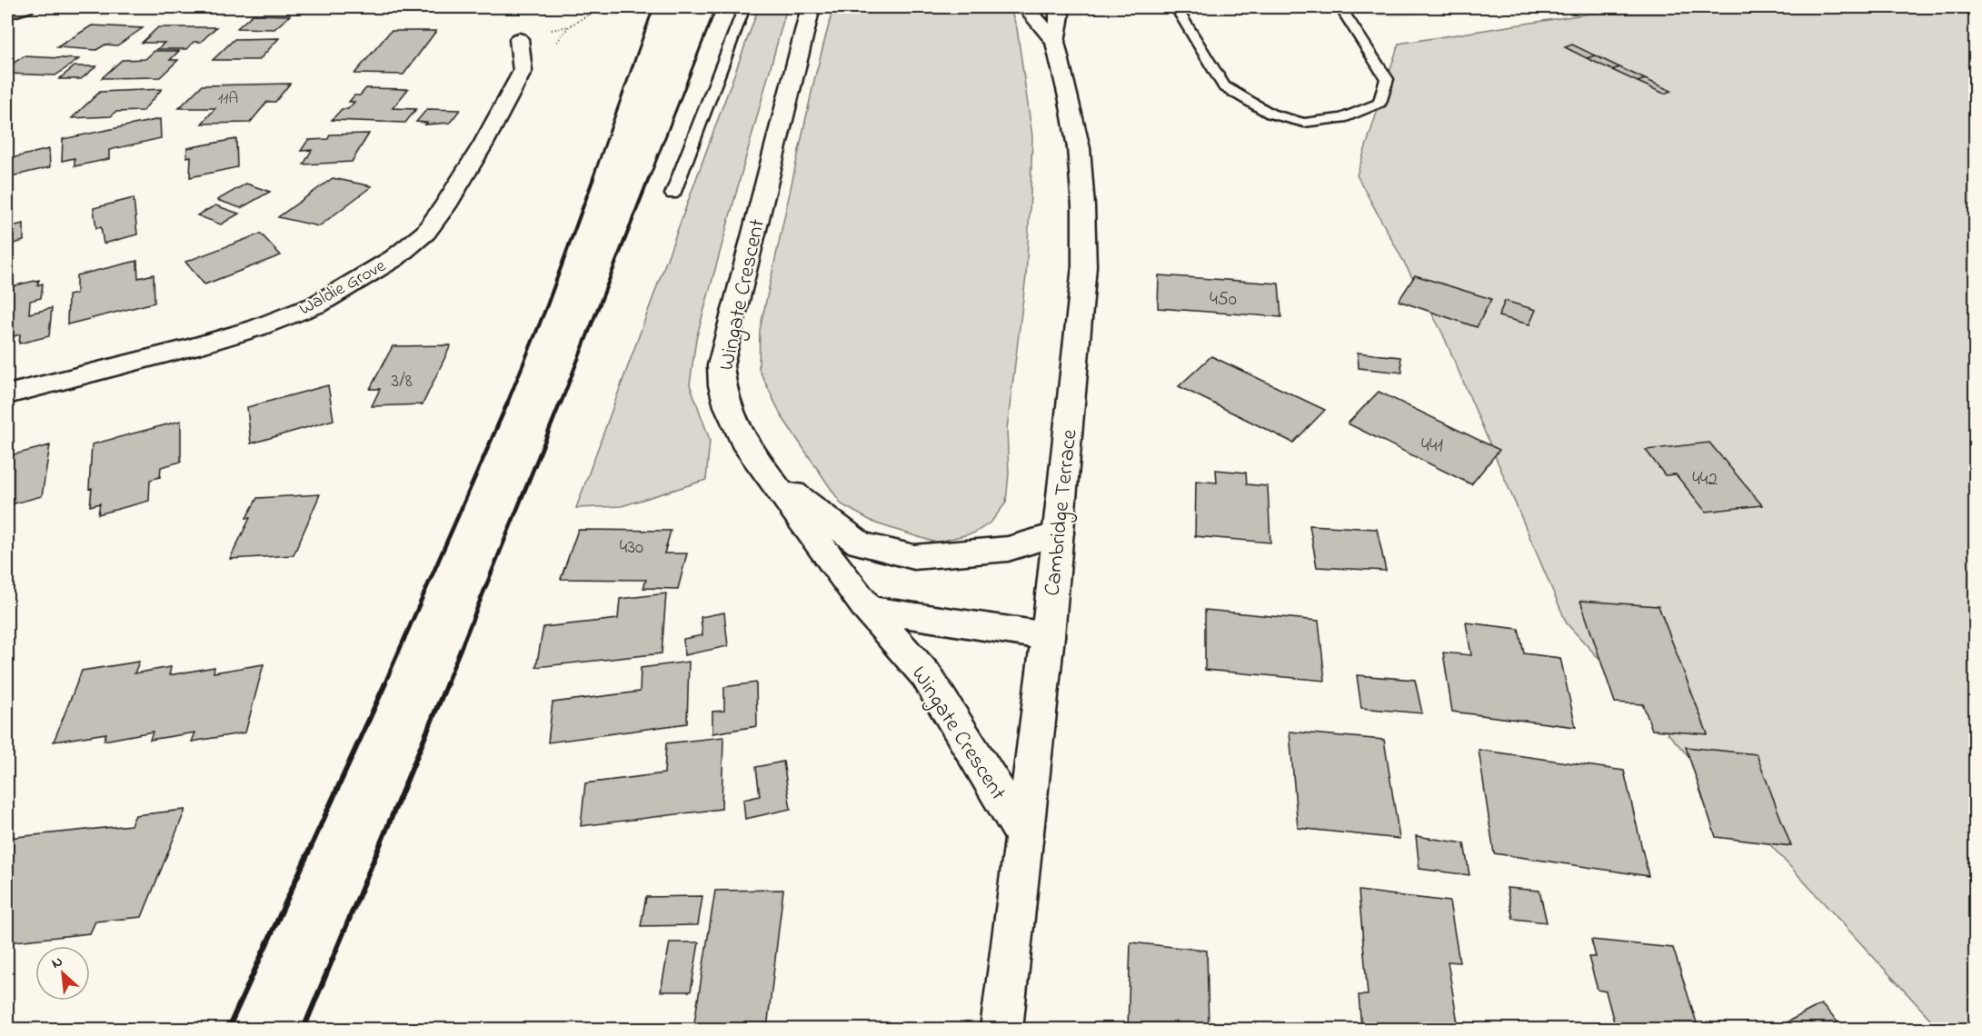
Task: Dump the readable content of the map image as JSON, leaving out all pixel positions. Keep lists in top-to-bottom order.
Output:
{
  "streets": {
    "street": ["Waldie Grove", "Wingate Crescent", "Cambridge Terrace"]
  },
  "crossings": [
    ["Wingate Crescent", "Cambridge Terrace"]
  ],
  "house_numbers": [
    "11A",
    "450",
    "3/8",
    "441",
    "442",
    "430"
  ],
  "north": "top left"
}
